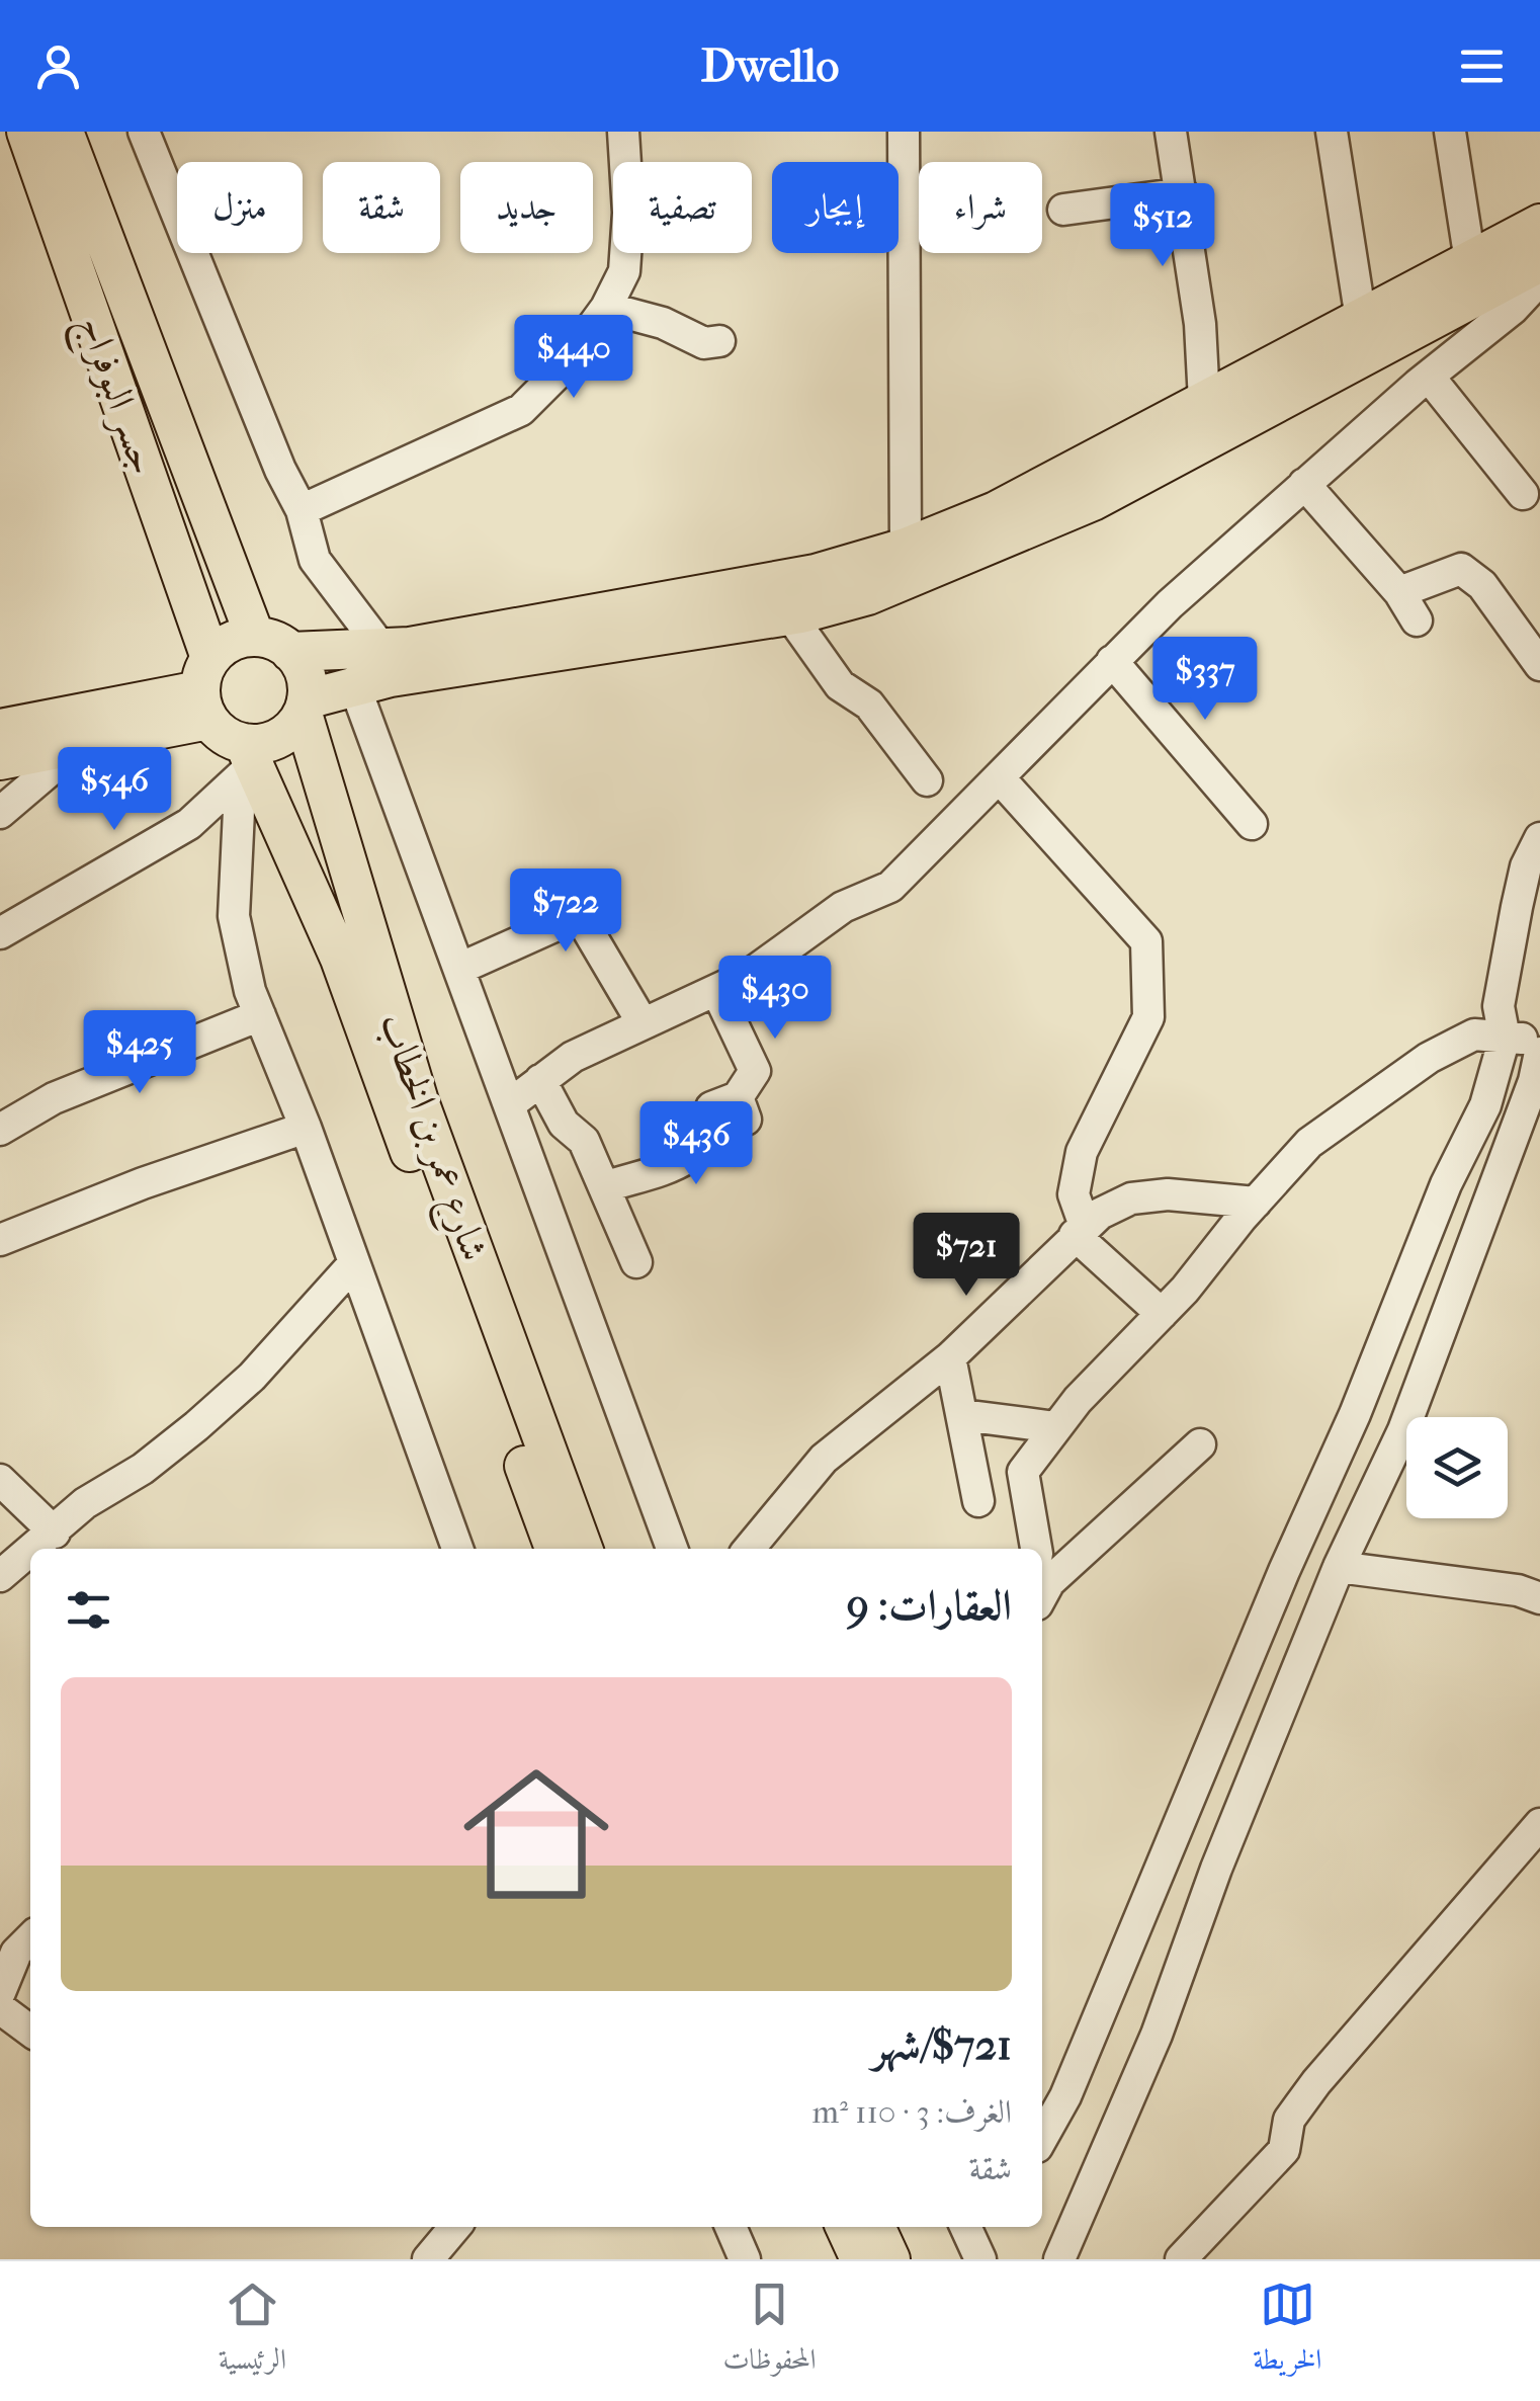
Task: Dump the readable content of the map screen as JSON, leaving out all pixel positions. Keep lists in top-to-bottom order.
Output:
{
  "streets": {
    "main road": ["جسر البوفراج", "شارع عمر بن الخطاب"]
  },
  "crossings": [
    ["جسر البوفراج", "شارع عمر بن الخطاب"]
  ],
  "page": {
    "header": "Dwello",
    "chip": [
      "شراء",
      "إيجار",
      "تصفية",
      "جديد",
      "شقة",
      "منزل"
    ],
    "price": [
      "$512",
      "$440",
      "$337",
      "$546",
      "$722",
      "$430",
      "$425",
      "$436",
      "$721"
    ],
    "heading": "العقارات: 9",
    "list": [
      {
        "name": "$721/شهر",
        "note": "الغرف: 3 · 110 m² · شقة"
      }
    ],
    "tabs": ["الخريطة", "المحفوظات", "الرئيسية"]
  }
}
